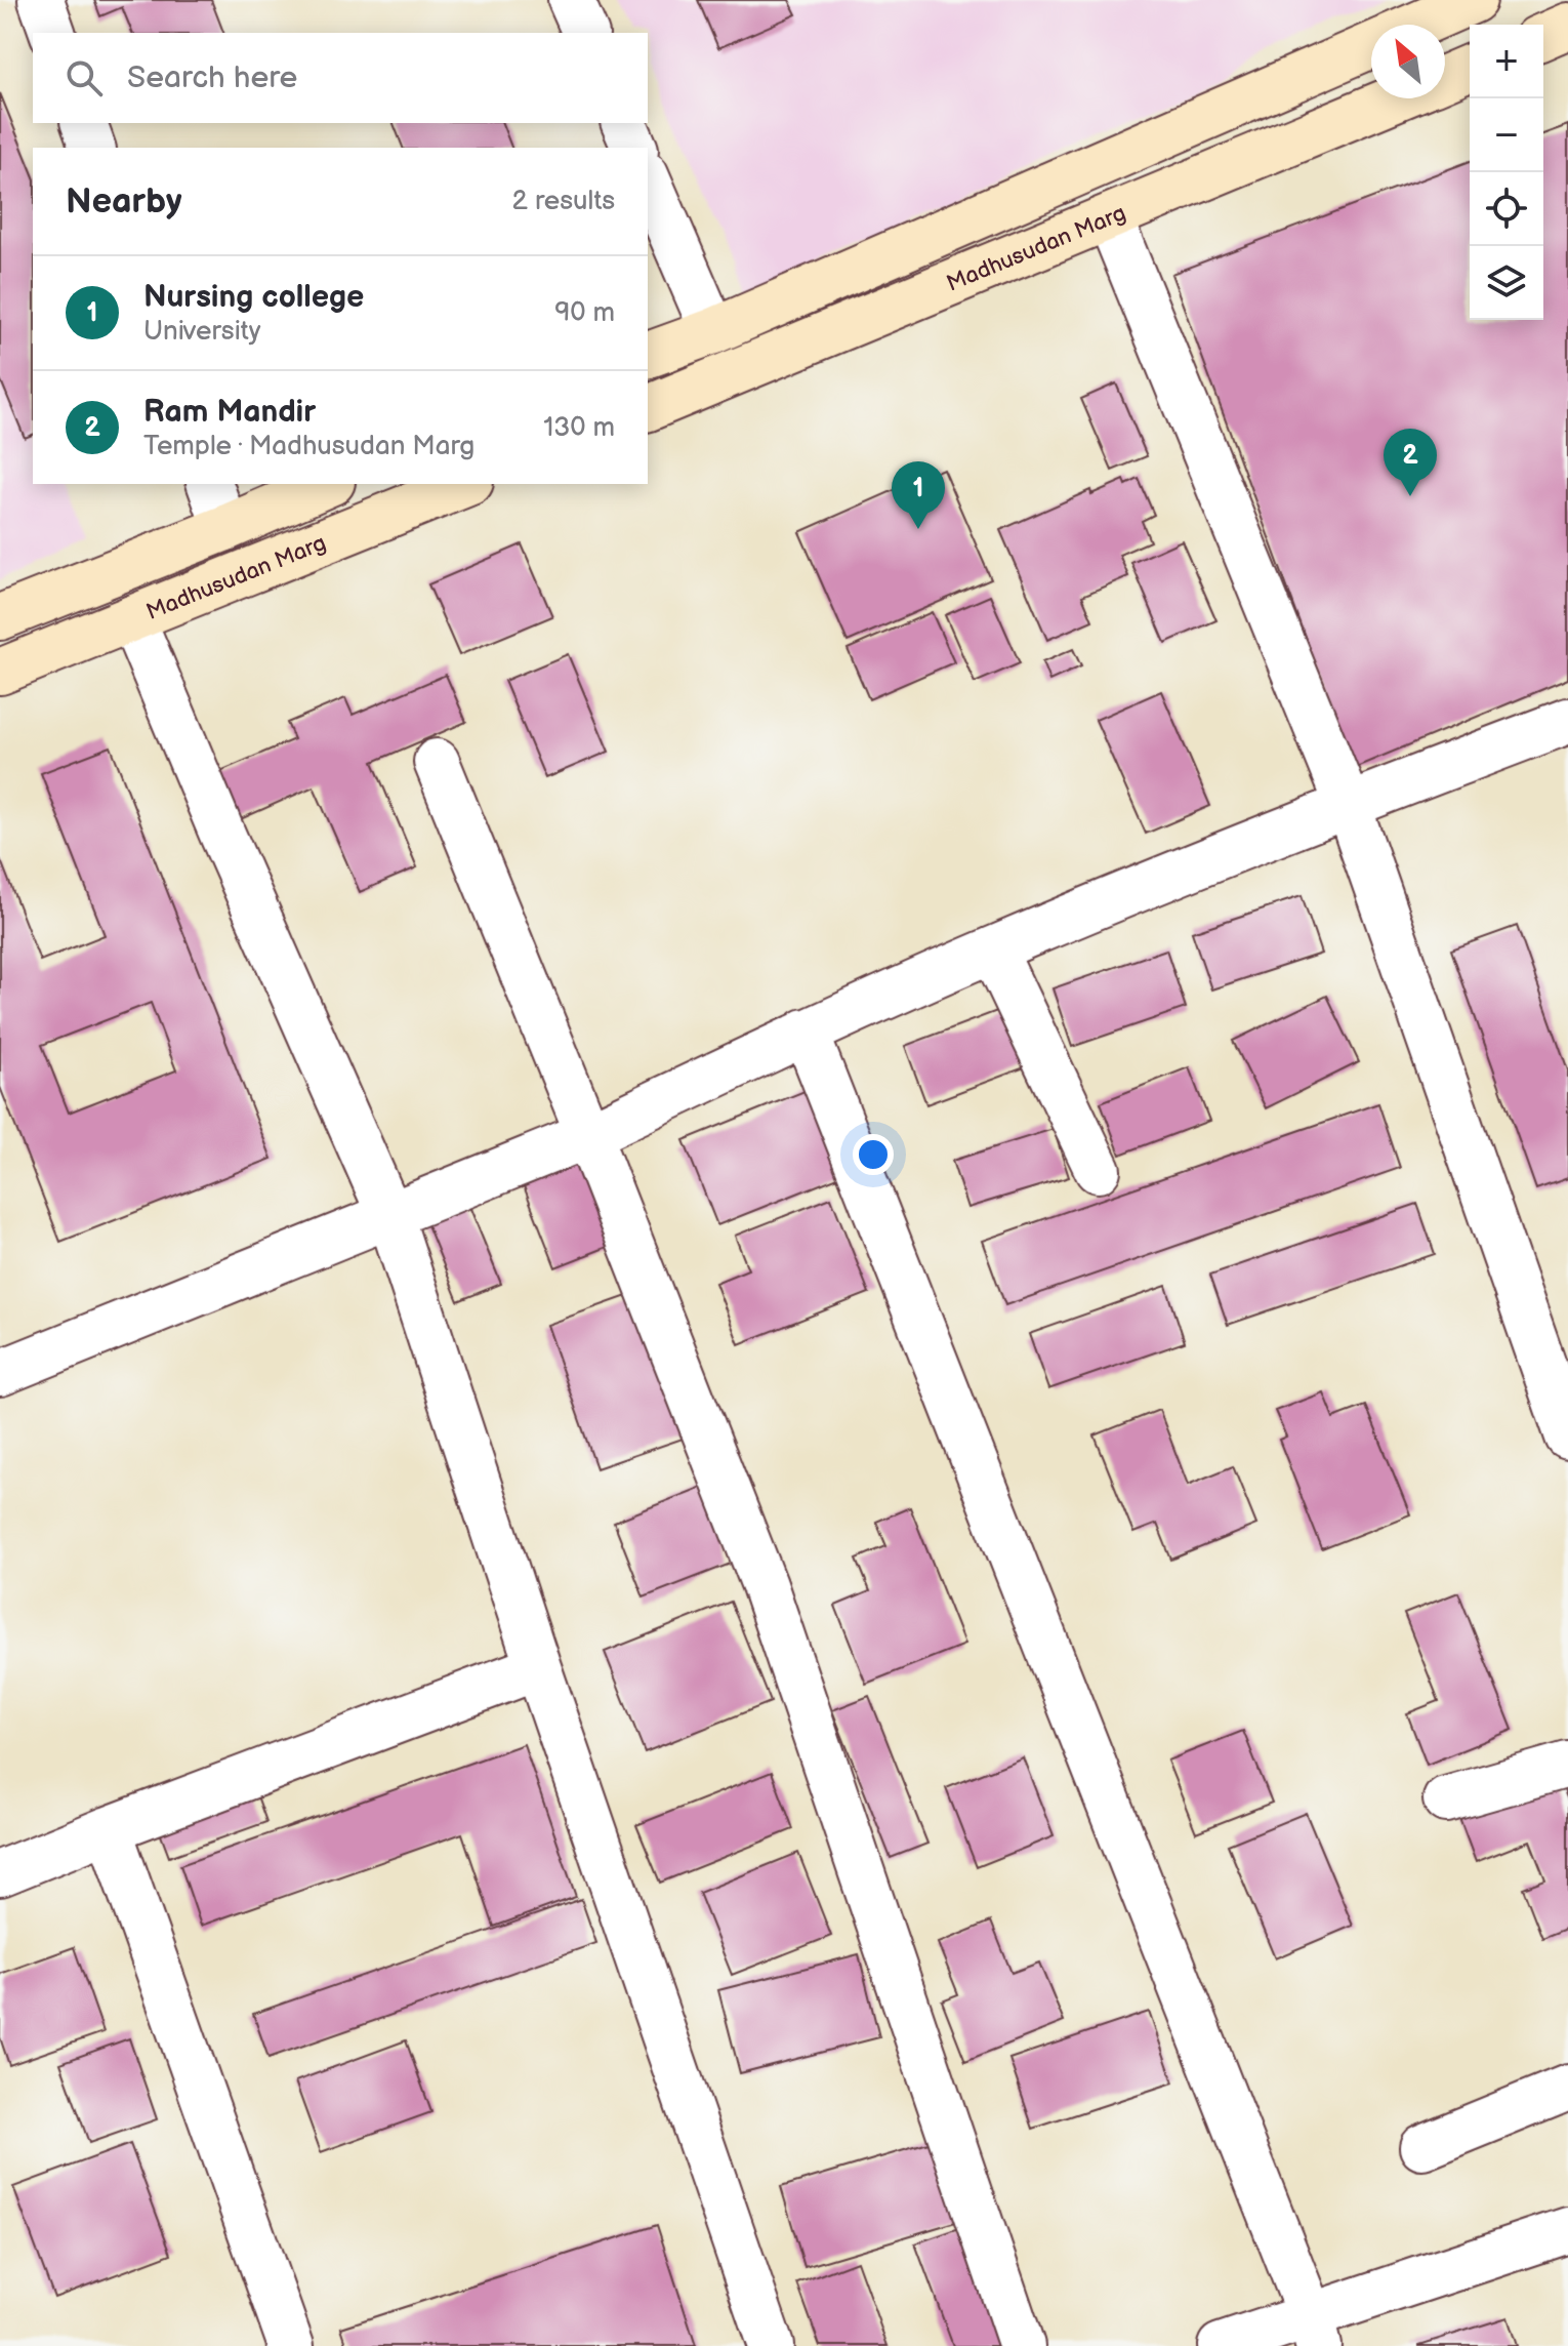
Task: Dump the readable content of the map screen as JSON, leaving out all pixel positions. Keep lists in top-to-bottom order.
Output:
{
  "streets": {
    "main road": ["Madhusudan Marg"]
  },
  "north": "top left",
  "page": {
    "map_buttons": ["+", "−"],
    "search": "Search here",
    "heading": ["Nearby", "2 results"],
    "list": [
      {
        "mark": "1",
        "name": "Nursing college",
        "note": "University",
        "value": "90 m"
      },
      {
        "mark": "2",
        "name": "Ram Mandir",
        "note": "Temple · Madhusudan Marg",
        "value": "130 m"
      }
    ],
    "pins": ["2", "1"]
  }
}
